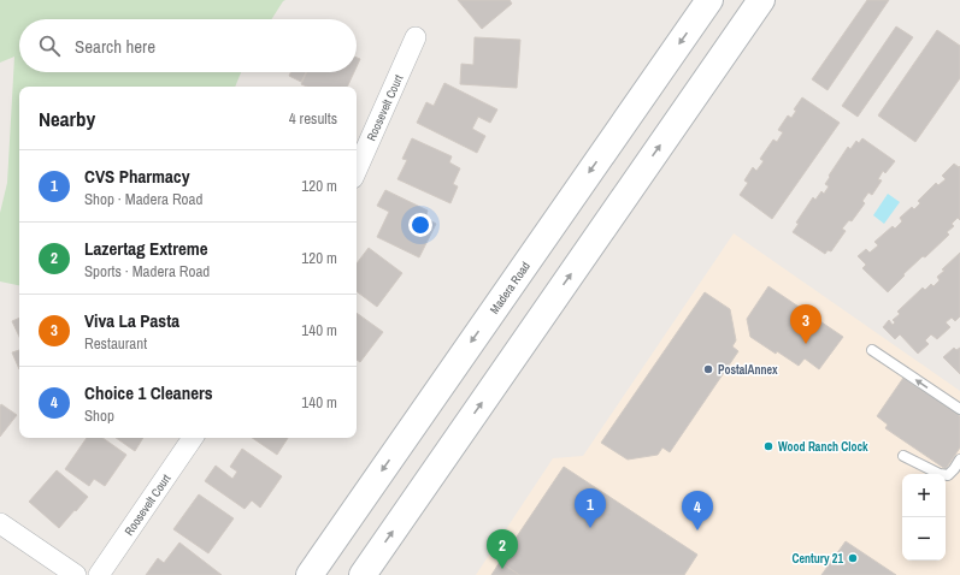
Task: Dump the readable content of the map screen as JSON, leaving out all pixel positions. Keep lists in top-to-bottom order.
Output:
{
  "streets": {
    "main road": ["Madera Road"],
    "street": ["Roosevelt Court"]
  },
  "places": ["PostalAnnex", "Wood Ranch Clock", "Century 21"],
  "page": {
    "search": "Search here",
    "heading": ["Nearby", "4 results"],
    "list": [
      {
        "mark": "1",
        "name": "CVS Pharmacy",
        "note": "Shop · Madera Road",
        "value": "120 m"
      },
      {
        "mark": "2",
        "name": "Lazertag Extreme",
        "note": "Sports · Madera Road",
        "value": "120 m"
      },
      {
        "mark": "3",
        "name": "Viva La Pasta",
        "note": "Restaurant",
        "value": "140 m"
      },
      {
        "mark": "4",
        "name": "Choice 1 Cleaners",
        "note": "Shop",
        "value": "140 m"
      }
    ],
    "pins": [
      "3",
      "1",
      "4",
      "2"
    ],
    "map_buttons": ["+", "−"]
  }
}
